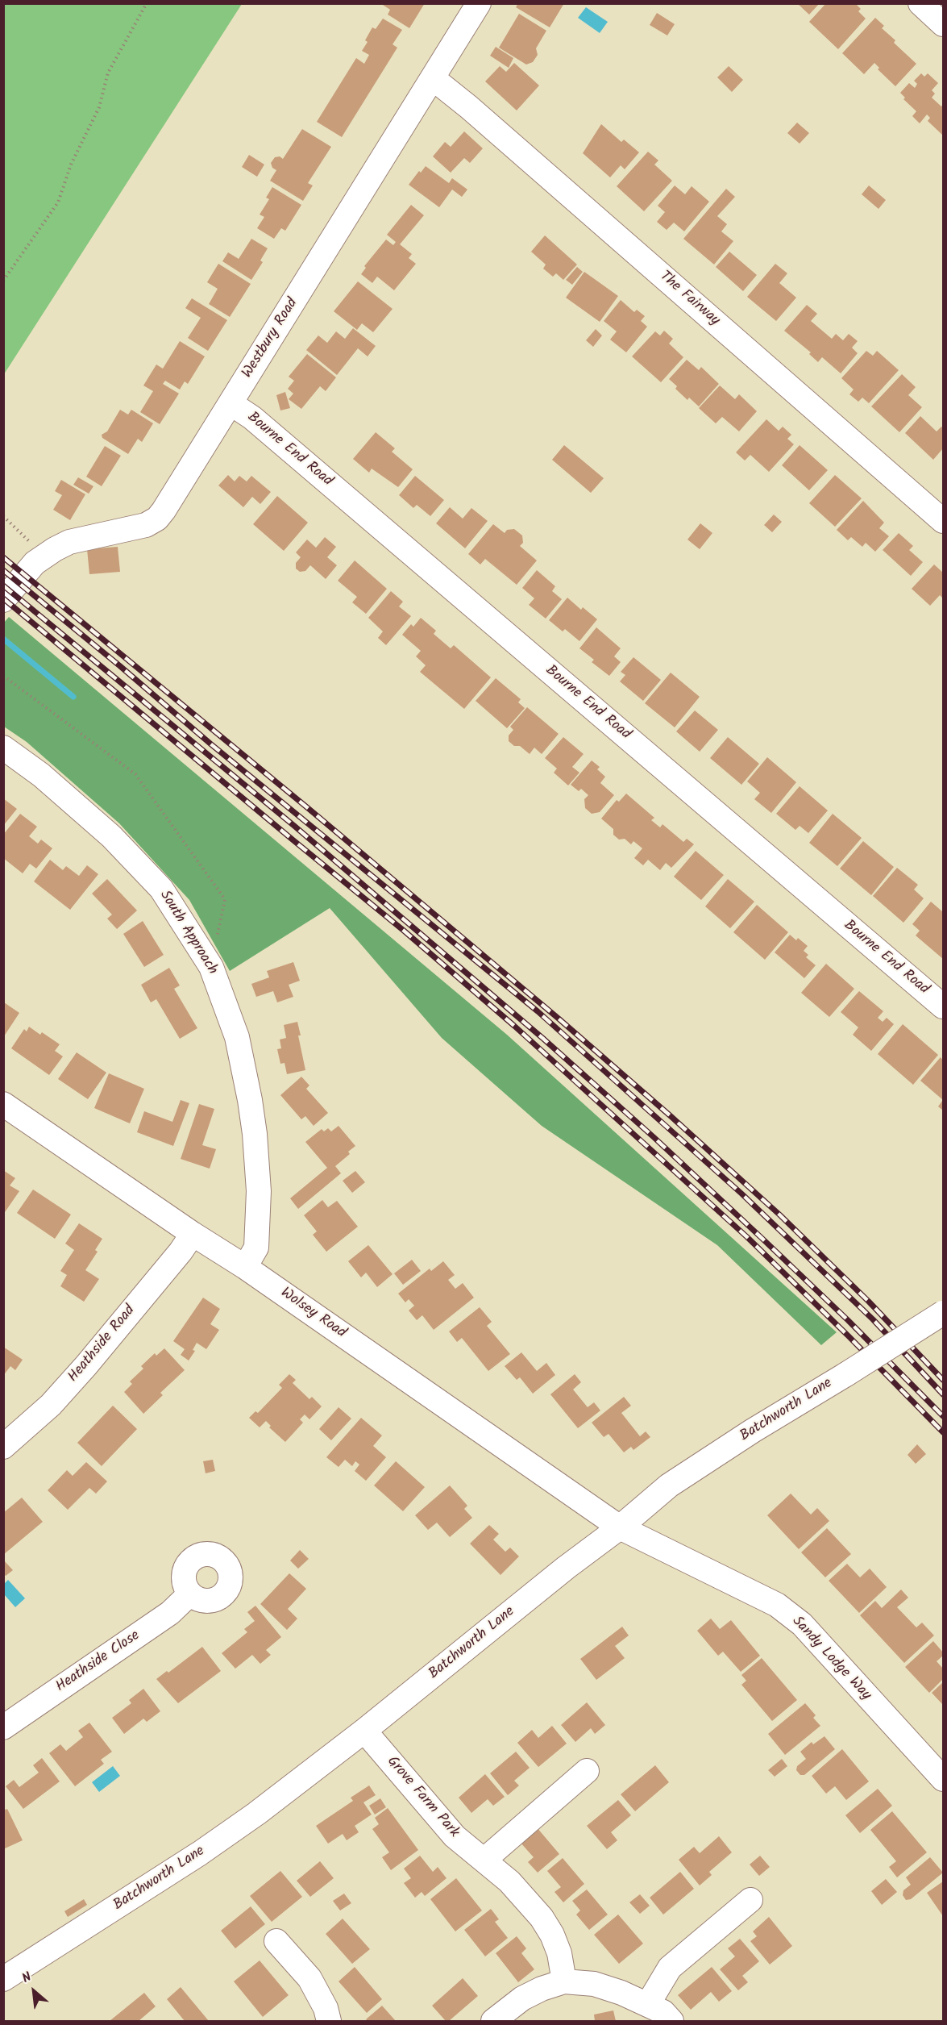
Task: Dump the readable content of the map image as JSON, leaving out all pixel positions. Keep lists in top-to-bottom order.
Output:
{
  "streets": {
    "street": [
      "The Fairway",
      "Westbury Road",
      "Bourne End Road",
      "South Approach",
      "Wolsey Road",
      "Heathside Road",
      "Batchworth Lane",
      "Sandy Lodge Way",
      "Heathside Close",
      "Grove Farm Park"
    ]
  },
  "crossings": [
    ["The Fairway", "Westbury Road"],
    ["Westbury Road", "Bourne End Road"],
    ["South Approach", "Wolsey Road"],
    ["Wolsey Road", "Heathside Road"],
    ["Wolsey Road", "Batchworth Lane"],
    ["Wolsey Road", "Sandy Lodge Way"],
    ["Batchworth Lane", "Sandy Lodge Way"],
    ["Batchworth Lane", "Grove Farm Park"]
  ],
  "north": "top left"
}
